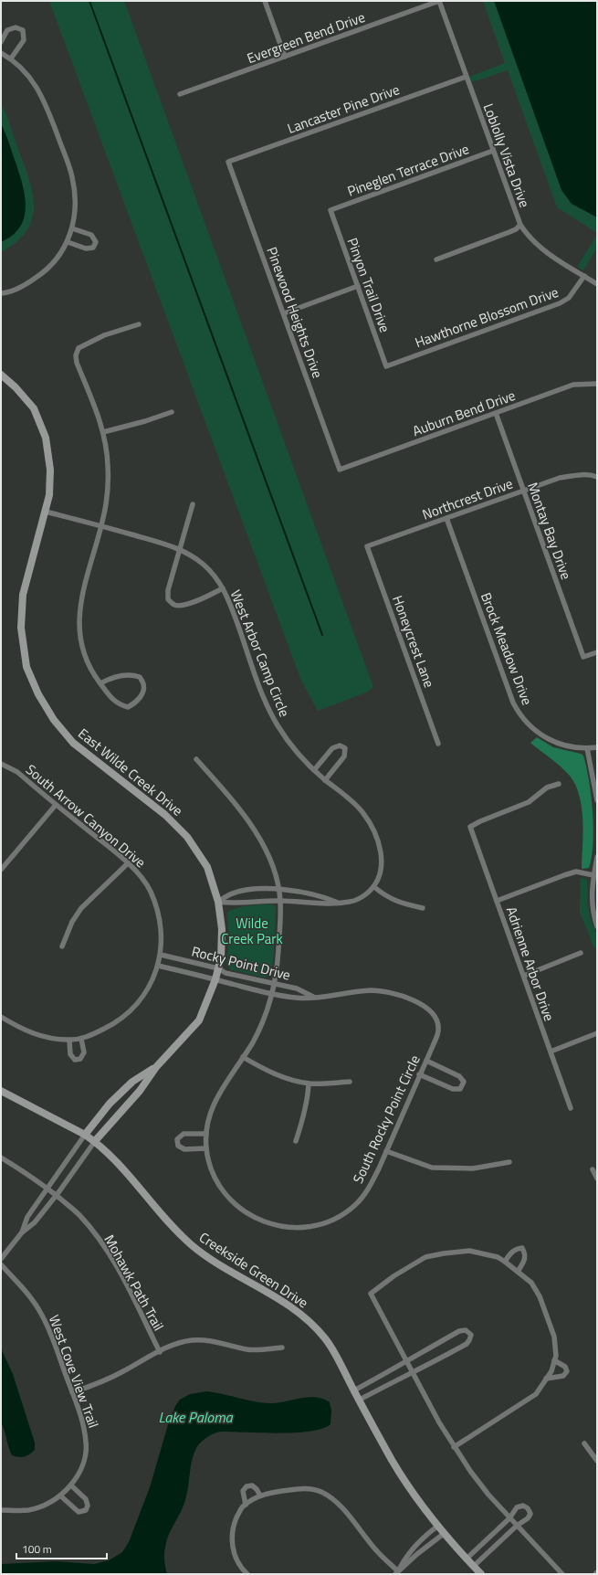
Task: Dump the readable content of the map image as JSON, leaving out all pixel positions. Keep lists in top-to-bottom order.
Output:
{
  "streets": {
    "street": [
      "Evergreen Bend Drive",
      "Lancaster Pine Drive",
      "Loblolly Vista Drive",
      "Pineglen Terrace Drive",
      "Pinyon Trail Drive",
      "Pinewood Heights Drive",
      "Hawthorne Blossom Drive",
      "Auburn Bend Drive",
      "Northcrest Drive",
      "Montay Bay Drive",
      "Honeycrest Lane",
      "Brock Meadow Drive",
      "West Arbor Camp Circle",
      "East Wilde Creek Drive",
      "South Arrow Canyon Drive",
      "Rocky Point Drive",
      "Adrienne Arbor Drive",
      "South Rocky Point Circle",
      "Creekside Green Drive",
      "Mohawk Path Trail",
      "West Cove View Trail"
    ]
  },
  "crossings": [
    ["Evergreen Bend Drive", "Loblolly Vista Drive"],
    ["Lancaster Pine Drive", "Loblolly Vista Drive"],
    ["Lancaster Pine Drive", "Pinewood Heights Drive"],
    ["Loblolly Vista Drive", "Pineglen Terrace Drive"],
    ["Loblolly Vista Drive", "Hawthorne Blossom Drive"],
    ["Pineglen Terrace Drive", "Pinyon Trail Drive"],
    ["Pinyon Trail Drive", "Hawthorne Blossom Drive"],
    ["Pinewood Heights Drive", "Auburn Bend Drive"],
    ["Auburn Bend Drive", "Montay Bay Drive"],
    ["Northcrest Drive", "Montay Bay Drive"],
    ["Northcrest Drive", "Honeycrest Lane"],
    ["Northcrest Drive", "Brock Meadow Drive"],
    ["West Arbor Camp Circle", "East Wilde Creek Drive"],
    ["East Wilde Creek Drive", "Rocky Point Drive"],
    ["South Arrow Canyon Drive", "Rocky Point Drive"],
    ["Rocky Point Drive", "South Rocky Point Circle"]
  ],
  "water": ["Lake Paloma"],
  "parks": ["Wilde Creek Park"],
  "scale_bar": "100 m"
}
